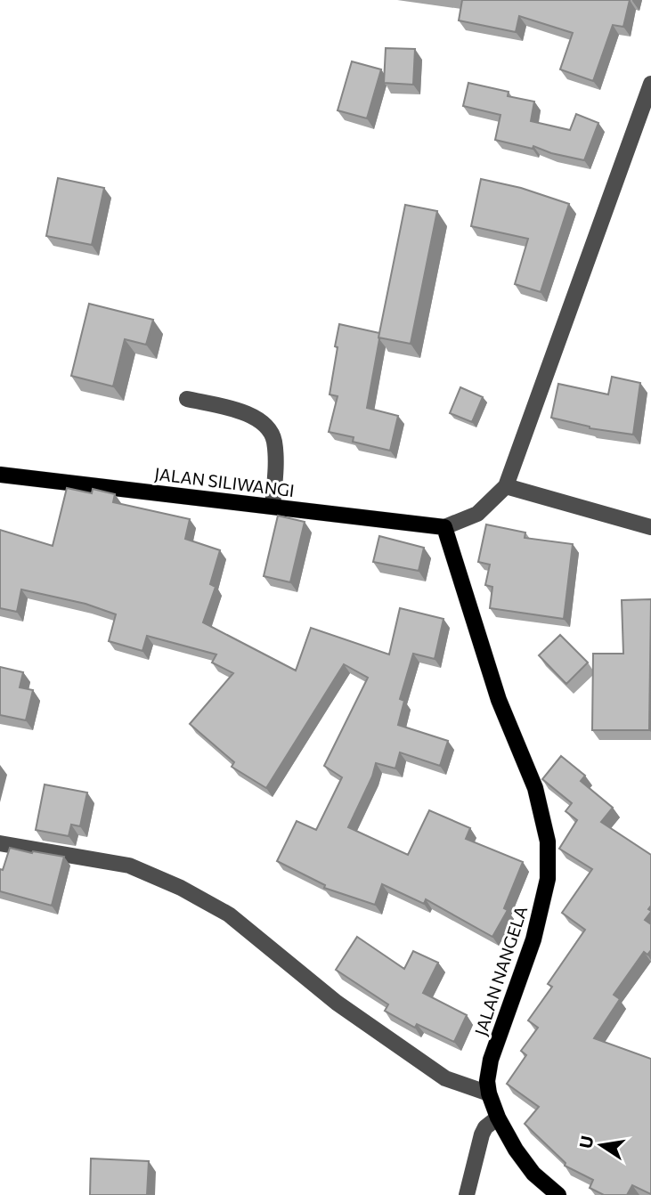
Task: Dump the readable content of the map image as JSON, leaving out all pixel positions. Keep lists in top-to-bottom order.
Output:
{
  "streets": {
    "main road": ["JALAN SILIWANGI", "JALAN NANGELA"]
  },
  "crossings": [
    ["JALAN SILIWANGI", "JALAN NANGELA"]
  ],
  "north": "left"
}
